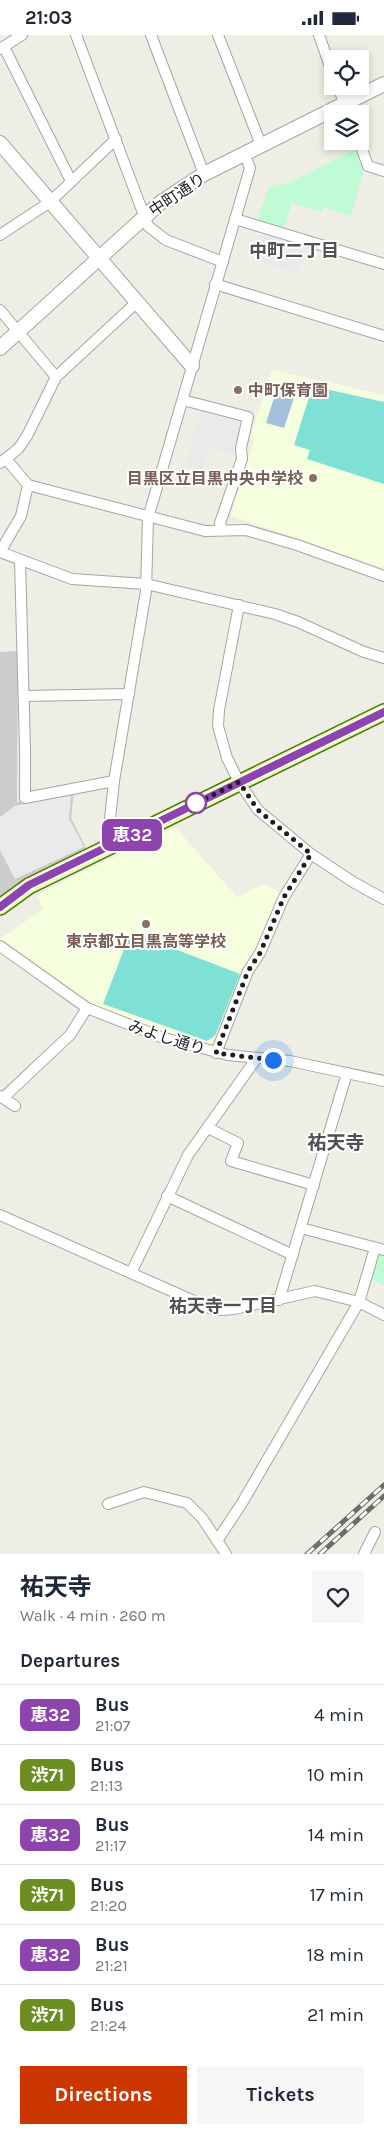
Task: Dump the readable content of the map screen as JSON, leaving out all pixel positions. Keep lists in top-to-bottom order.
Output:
{
  "streets": {
    "street": ["中町通り", "みよし通り"]
  },
  "districts": ["中町二丁目", "祐天寺", "祐天寺一丁目"],
  "places": ["中町保育園", "目黒区立目黒中央中学校", "東京都立目黒高等学校"],
  "lines": ["bus line 恵32"],
  "page": {
    "status": "21:03",
    "on_map": "恵32",
    "heading": [
      ["祐天寺", "Walk · 4 min · 260 m"],
      "Departures"
    ],
    "list": [
      {
        "mark": "恵32",
        "name": "Bus",
        "note": "21:07",
        "value": "4 min"
      },
      {
        "mark": "渋71",
        "name": "Bus",
        "note": "21:13",
        "value": "10 min"
      },
      {
        "mark": "恵32",
        "name": "Bus",
        "note": "21:17",
        "value": "14 min"
      },
      {
        "mark": "渋71",
        "name": "Bus",
        "note": "21:20",
        "value": "17 min"
      },
      {
        "mark": "恵32",
        "name": "Bus",
        "note": "21:21",
        "value": "18 min"
      },
      {
        "mark": "渋71",
        "name": "Bus",
        "note": "21:24",
        "value": "21 min"
      }
    ],
    "buttons": ["Directions", "Tickets"]
  }
}
